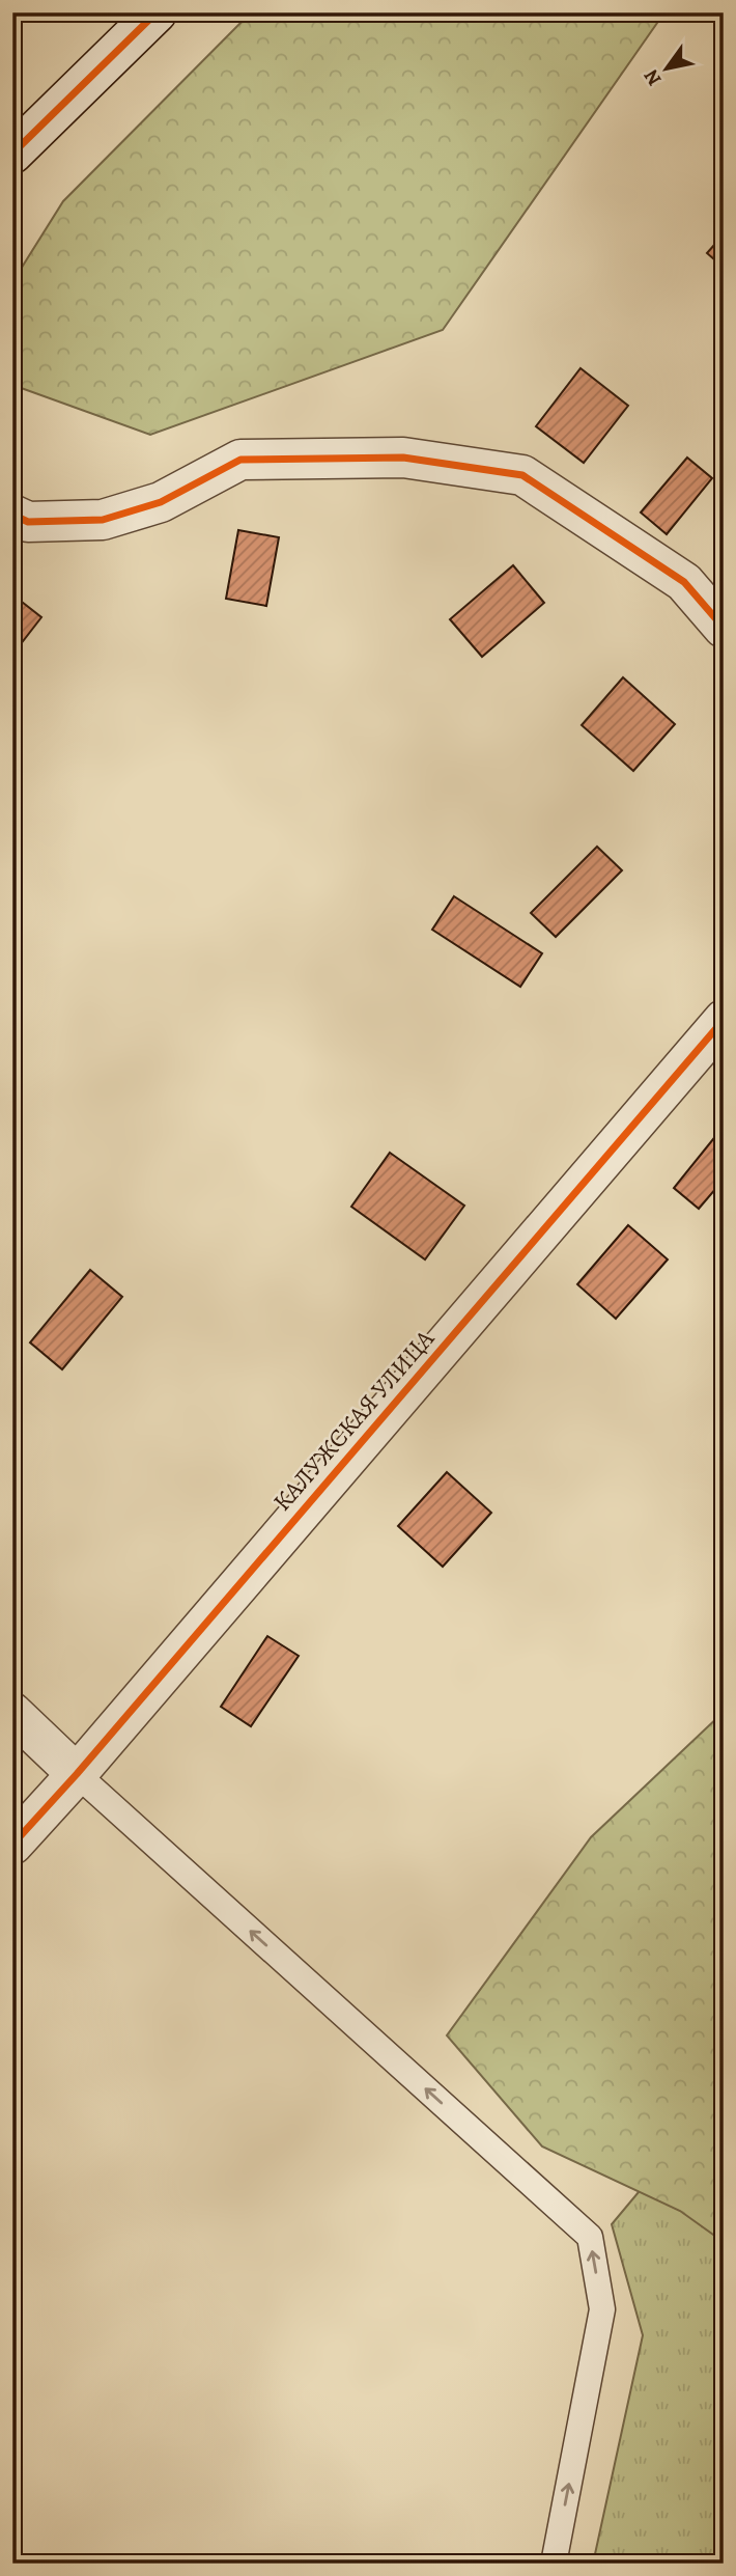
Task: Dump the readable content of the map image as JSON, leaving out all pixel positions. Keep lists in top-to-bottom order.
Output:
{
  "streets": {
    "street": ["КАЛУЖСКАЯ УЛИЦА"]
  },
  "north": "bottom left"
}
